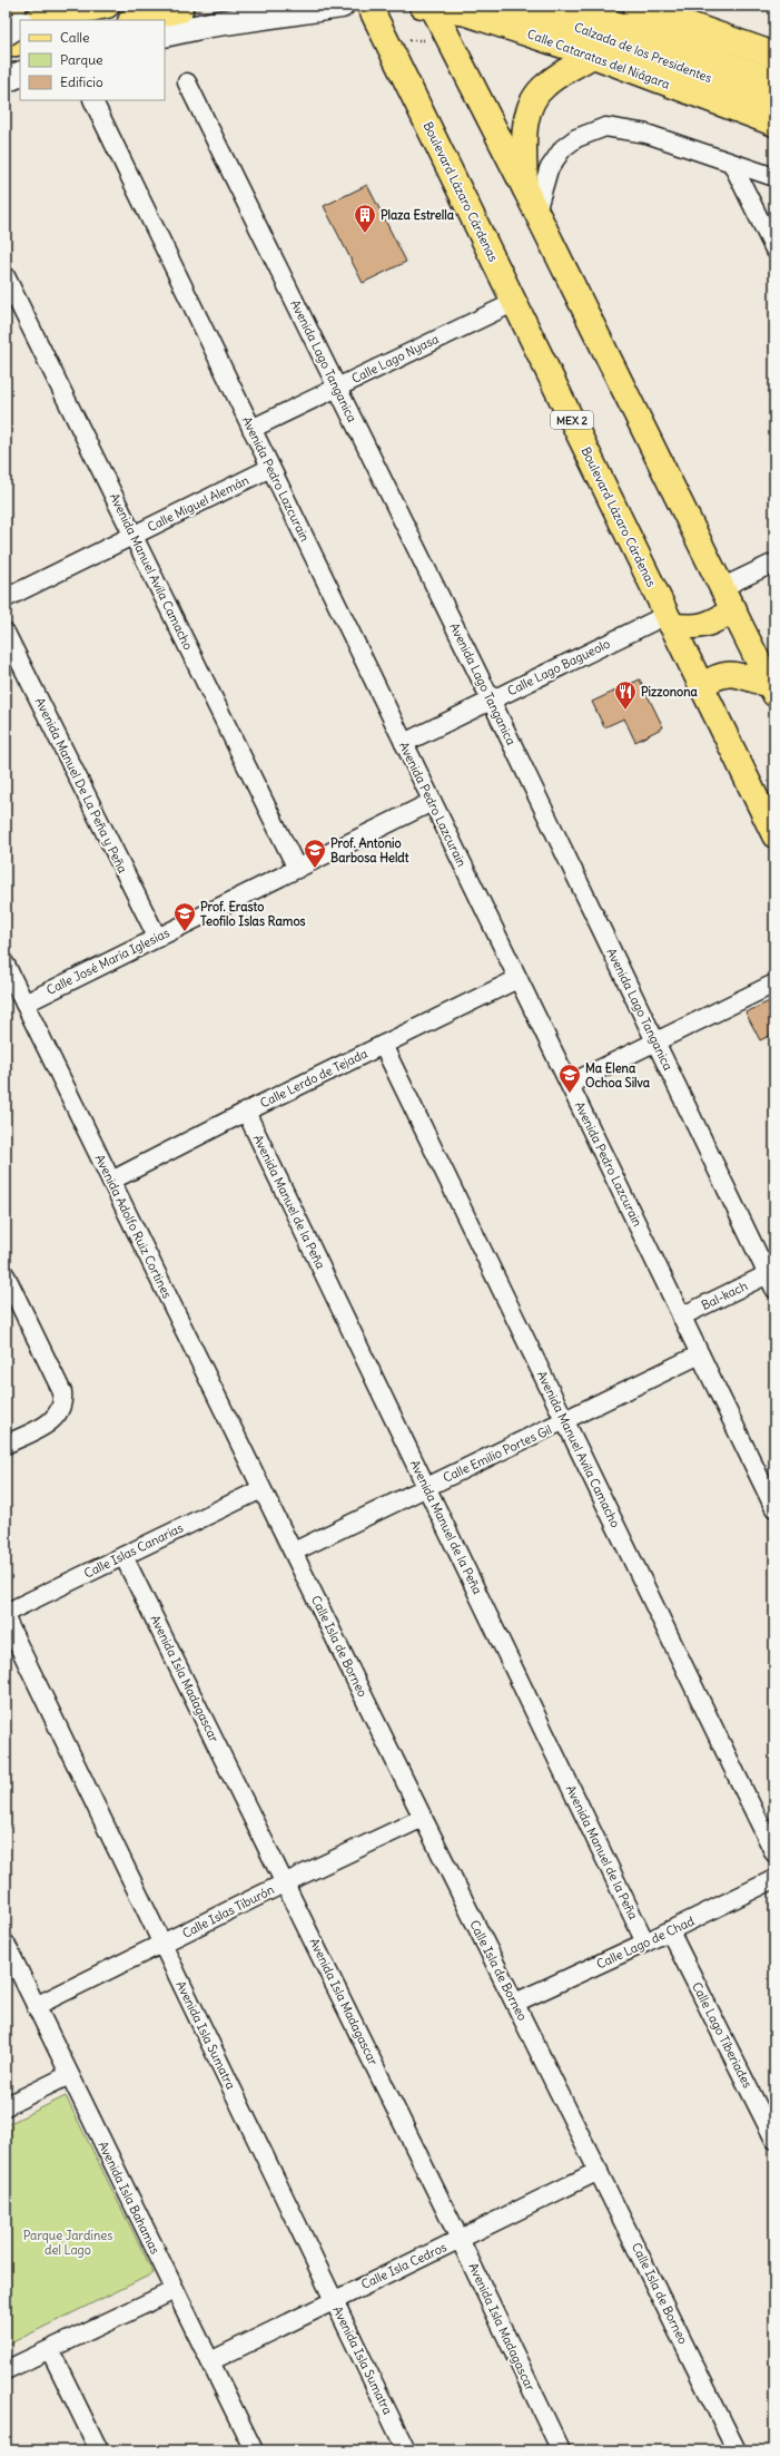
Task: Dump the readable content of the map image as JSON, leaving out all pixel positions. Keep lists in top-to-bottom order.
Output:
{
  "streets": {
    "main road": [
      "Calzada de los Presidentes",
      "Calle Cataratas del Niágara",
      "Boulevard Lázaro Cárdenas",
      "MEX 2"
    ],
    "street": [
      "Calle Lago Nyasa",
      "Avenida Lago Tanganica",
      "Avenida Pedro Lazcurain",
      "Calle Miguel Alemán",
      "Avenida Manuel Avila Camacho",
      "Calle Lago Bagueolo",
      "Avenida Manuel De La Peña y Peña",
      "Calle José María Iglesias",
      "Calle Lerdo de Tejada",
      "Avenida Manuel de la Peña",
      "Avenida Adolfo Ruiz Cortines",
      "Bal-kach",
      "Calle Emilio Portes Gil",
      "Calle Islas Canarias",
      "Calle Isla de Borneo",
      "Avenida Isla Madagascar",
      "Calle Islas Tiburón",
      "Calle Lago de Chad",
      "Avenida Isla Sumatra",
      "Calle Lago Tiberiades",
      "Avenida Isla Bahamas",
      "Calle Isla Cedros"
    ]
  },
  "crossings": [
    ["Boulevard Lázaro Cárdenas", "Calle Lago Nyasa"],
    ["Boulevard Lázaro Cárdenas", "Calle Lago Bagueolo"],
    ["Calle Lago Nyasa", "Avenida Lago Tanganica"],
    ["Calle Lago Nyasa", "Avenida Pedro Lazcurain"],
    ["Avenida Lago Tanganica", "Calle Lago Bagueolo"],
    ["Avenida Lago Tanganica", "Bal-kach"],
    ["Avenida Pedro Lazcurain", "Calle Miguel Alemán"],
    ["Avenida Pedro Lazcurain", "Calle Lago Bagueolo"],
    ["Avenida Pedro Lazcurain", "Calle José María Iglesias"],
    ["Avenida Pedro Lazcurain", "Calle Lerdo de Tejada"],
    ["Avenida Pedro Lazcurain", "Bal-kach"],
    ["Avenida Pedro Lazcurain", "Calle Emilio Portes Gil"],
    ["Calle Miguel Alemán", "Avenida Manuel Avila Camacho"],
    ["Avenida Manuel Avila Camacho", "Calle José María Iglesias"],
    ["Avenida Manuel Avila Camacho", "Calle Lerdo de Tejada"],
    ["Avenida Manuel Avila Camacho", "Calle Emilio Portes Gil"],
    ["Avenida Manuel De La Peña y Peña", "Calle José María Iglesias"],
    ["Calle José María Iglesias", "Avenida Adolfo Ruiz Cortines"],
    ["Calle Lerdo de Tejada", "Avenida Manuel de la Peña"],
    ["Calle Lerdo de Tejada", "Avenida Adolfo Ruiz Cortines"],
    ["Avenida Manuel de la Peña", "Calle Emilio Portes Gil"],
    ["Avenida Manuel de la Peña", "Calle Lago de Chad"],
    ["Avenida Adolfo Ruiz Cortines", "Calle Islas Canarias"],
    ["Avenida Adolfo Ruiz Cortines", "Calle Isla de Borneo"],
    ["Calle Emilio Portes Gil", "Calle Isla de Borneo"],
    ["Calle Islas Canarias", "Calle Isla de Borneo"],
    ["Calle Islas Canarias", "Avenida Isla Madagascar"],
    ["Calle Isla de Borneo", "Calle Islas Tiburón"],
    ["Calle Isla de Borneo", "Calle Lago de Chad"],
    ["Calle Isla de Borneo", "Calle Isla Cedros"],
    ["Avenida Isla Madagascar", "Calle Islas Tiburón"],
    ["Avenida Isla Madagascar", "Calle Isla Cedros"],
    ["Calle Islas Tiburón", "Avenida Isla Sumatra"],
    ["Calle Islas Tiburón", "Avenida Isla Bahamas"],
    ["Calle Lago de Chad", "Calle Lago Tiberiades"],
    ["Avenida Isla Sumatra", "Calle Isla Cedros"],
    ["Avenida Isla Bahamas", "Calle Isla Cedros"]
  ],
  "parks": ["Parque Jardines del Lago"],
  "places": {
    "building": ["Plaza Estrella"],
    "restaurant": ["Pizzonona"],
    "school or university": ["Prof. Antonio Barbosa Heldt", "Prof. Erasto Teofilo Islas Ramos", "Ma Elena Ochoa Silva"]
  },
  "legend": ["Calle", "Parque", "Edificio"]
}
